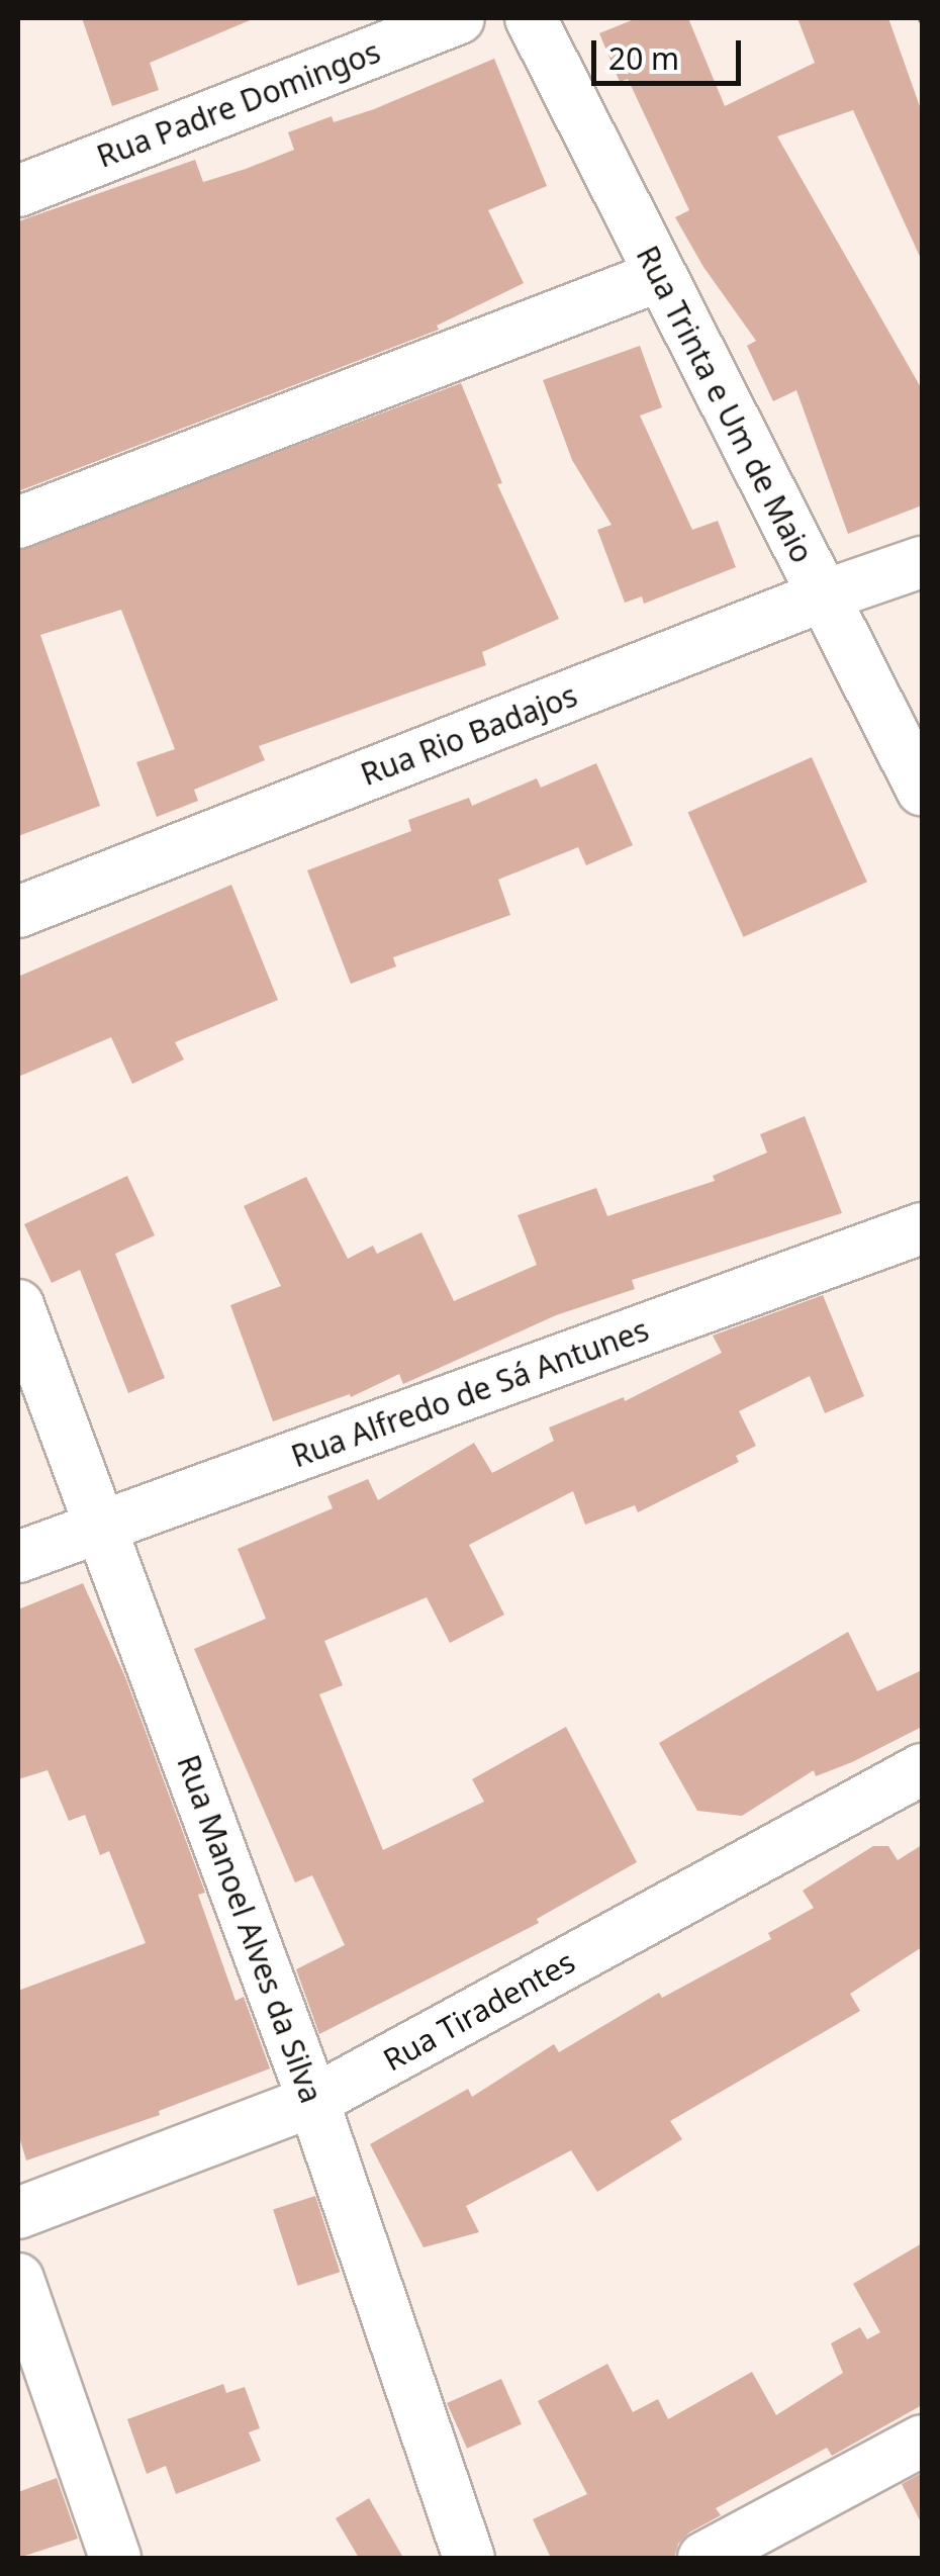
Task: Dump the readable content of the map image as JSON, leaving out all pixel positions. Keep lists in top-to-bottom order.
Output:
{
  "streets": {
    "street": [
      "Rua Padre Domingos",
      "Rua Trinta e Um de Maio",
      "Rua Rio Badajos",
      "Rua Alfredo de Sá Antunes",
      "Rua Manoel Alves da Silva",
      "Rua Tiradentes"
    ]
  },
  "crossings": [
    ["Rua Trinta e Um de Maio", "Rua Rio Badajos"],
    ["Rua Alfredo de Sá Antunes", "Rua Manoel Alves da Silva"],
    ["Rua Manoel Alves da Silva", "Rua Tiradentes"]
  ],
  "scale_bar": "20 m"
}
